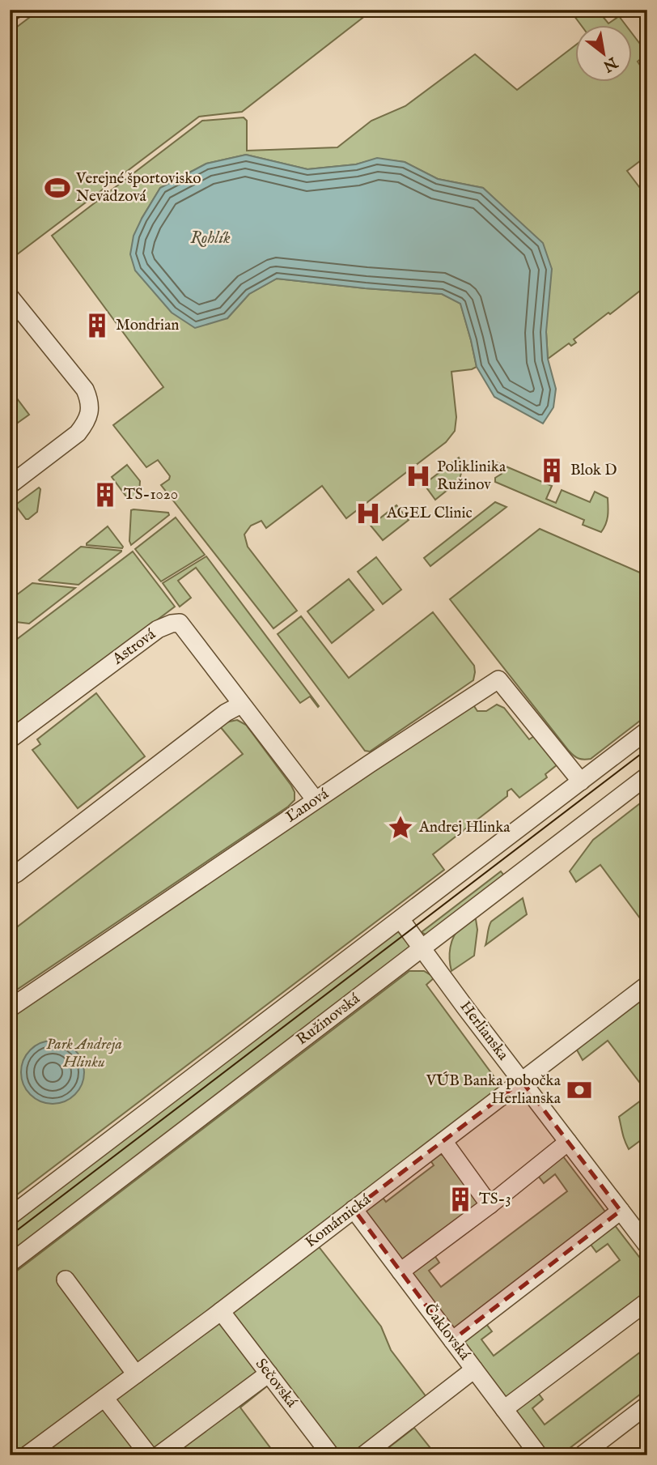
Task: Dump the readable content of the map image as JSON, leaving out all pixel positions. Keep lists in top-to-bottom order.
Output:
{
  "streets": {
    "street": [
      "Astrová",
      "Ľanová",
      "Ružinovská",
      "Herlianska",
      "Komárnická",
      "Čaklovská",
      "Sečovská"
    ]
  },
  "crossings": [
    ["Astrová", "Ľanová"],
    ["Ružinovská", "Herlianska"],
    ["Herlianska", "Komárnická"],
    ["Komárnická", "Čaklovská"],
    ["Komárnická", "Sečovská"]
  ],
  "water": ["Rohlík"],
  "parks": ["Park Andreja Hlinku"],
  "places": {
    "sports": ["Verejné športovisko Nevädzová"],
    "building": [
      "Mondrian",
      "Blok D",
      "TS-1020",
      "TS-3"
    ],
    "hospital": ["Poliklinika Ružinov", "AGEL Clinic"],
    "place": ["Andrej Hlinka"],
    "bank": ["VÚB Banka pobočka Herlianska"]
  },
  "north": "bottom right"
}
